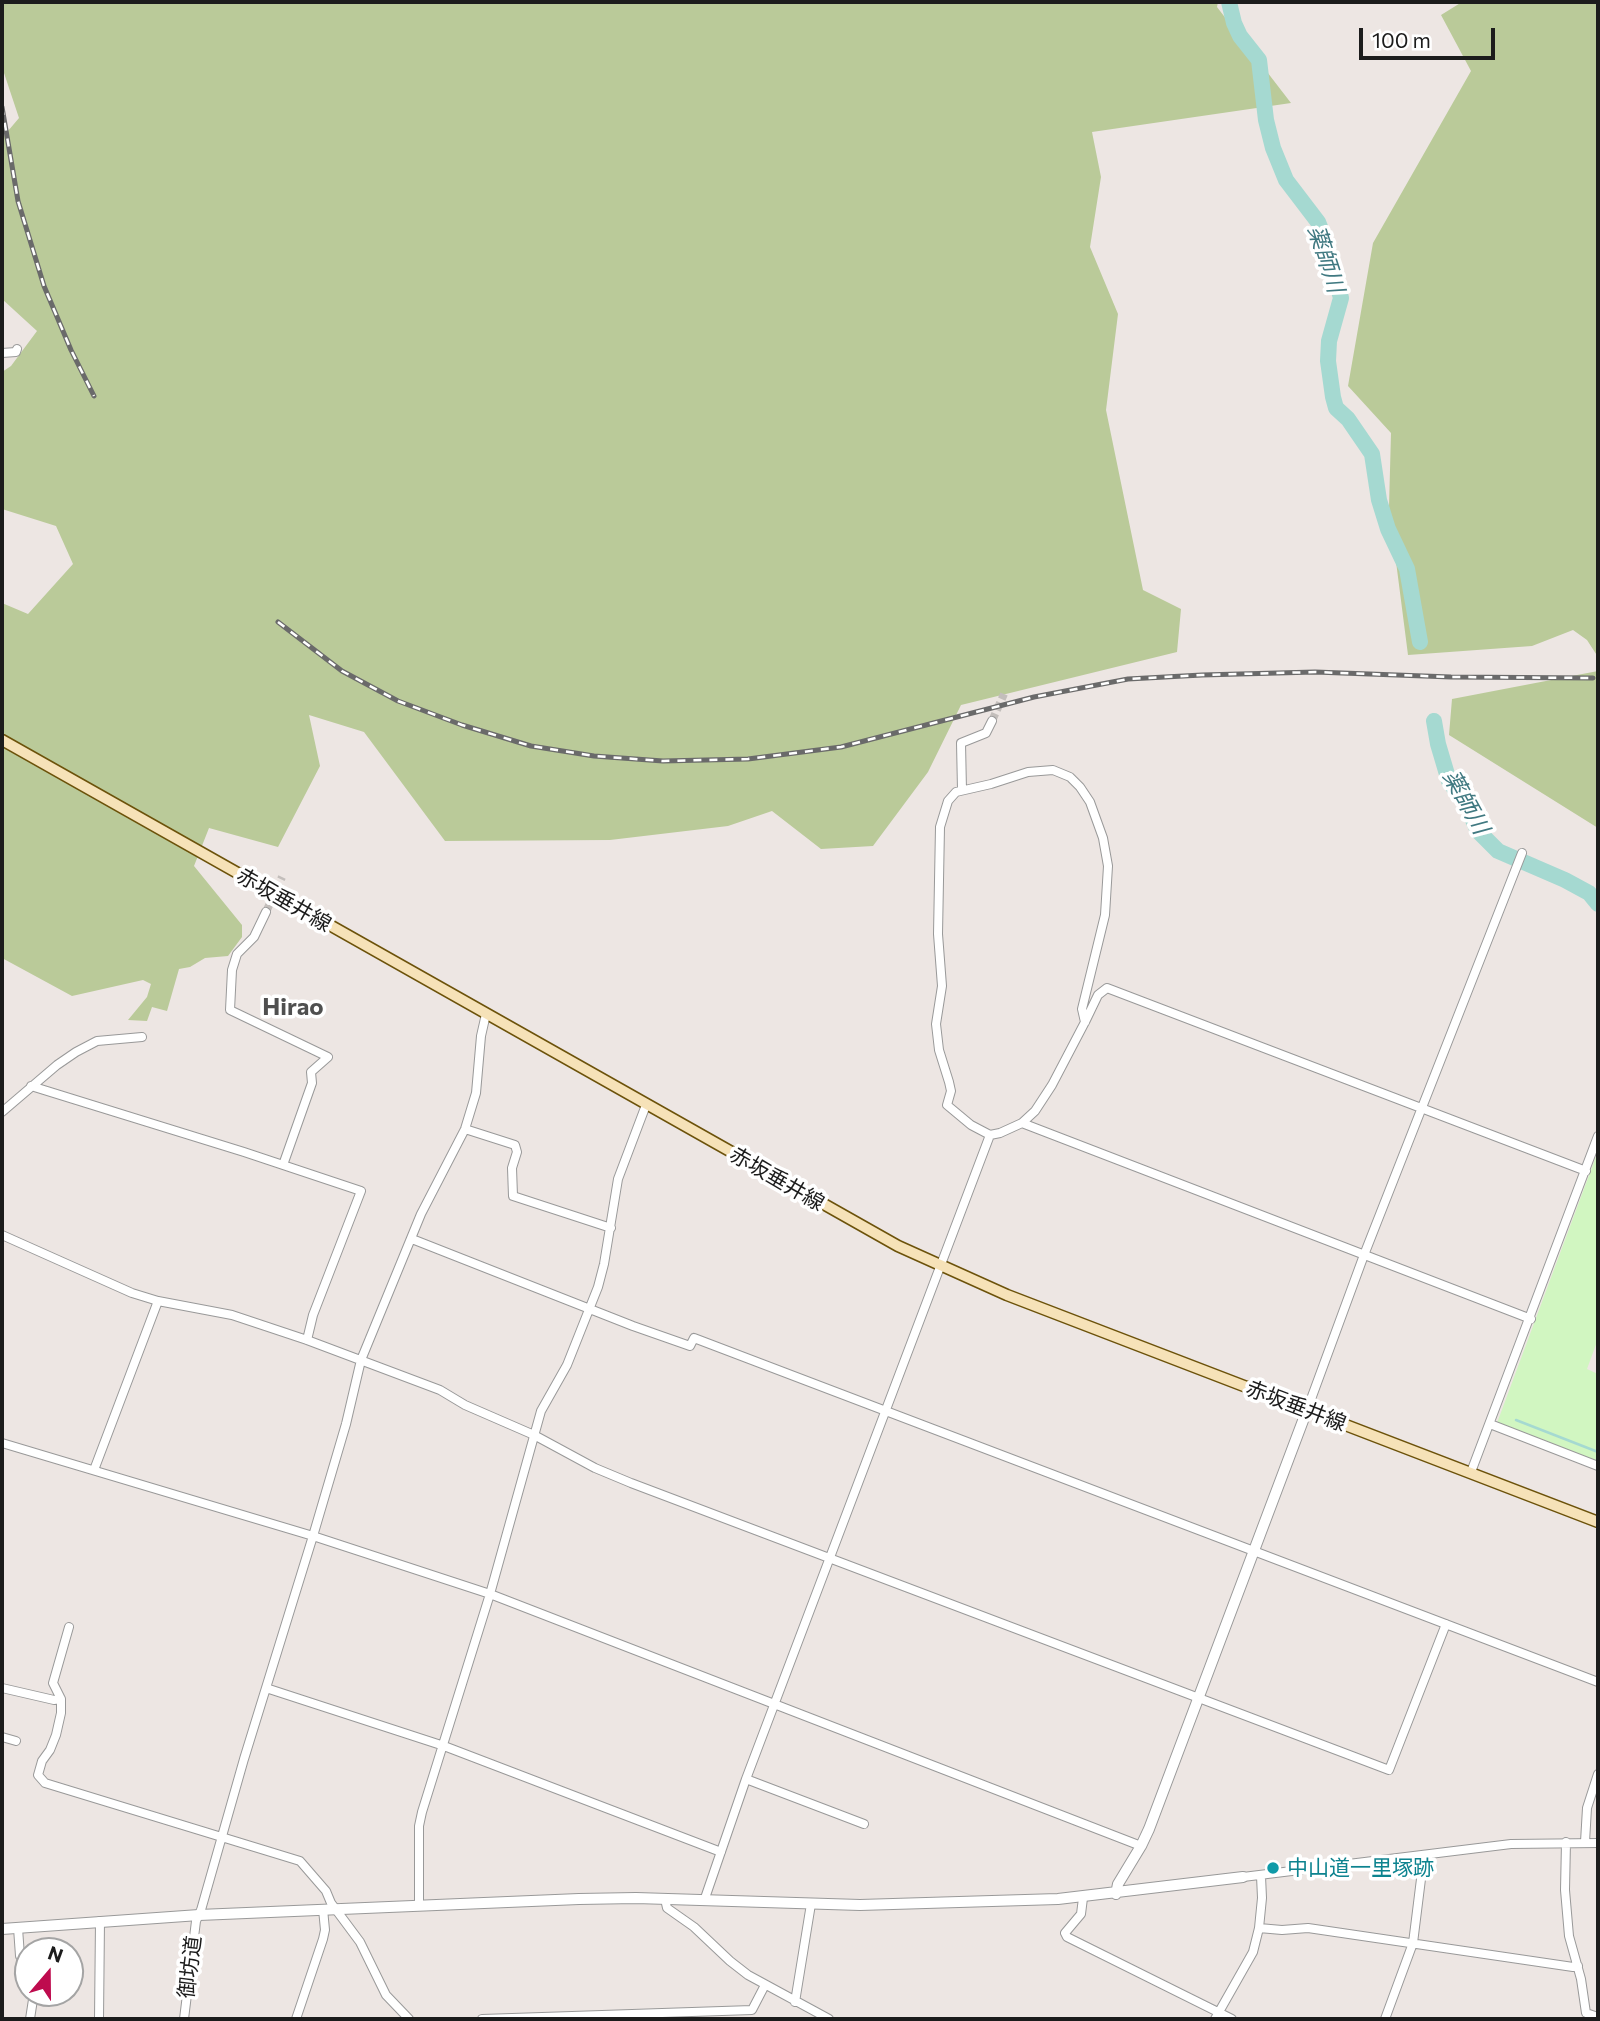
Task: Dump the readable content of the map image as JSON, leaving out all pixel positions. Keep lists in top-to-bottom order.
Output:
{
  "streets": {
    "main road": ["赤坂垂井線"],
    "street": ["御坊道"]
  },
  "crossings": [
    ["赤坂垂井線", "御坊道"]
  ],
  "districts": ["Hirao"],
  "water": ["薬師川"],
  "places": ["中山道一里塚跡"],
  "scale_bar": "100 m",
  "north": "top"
}
